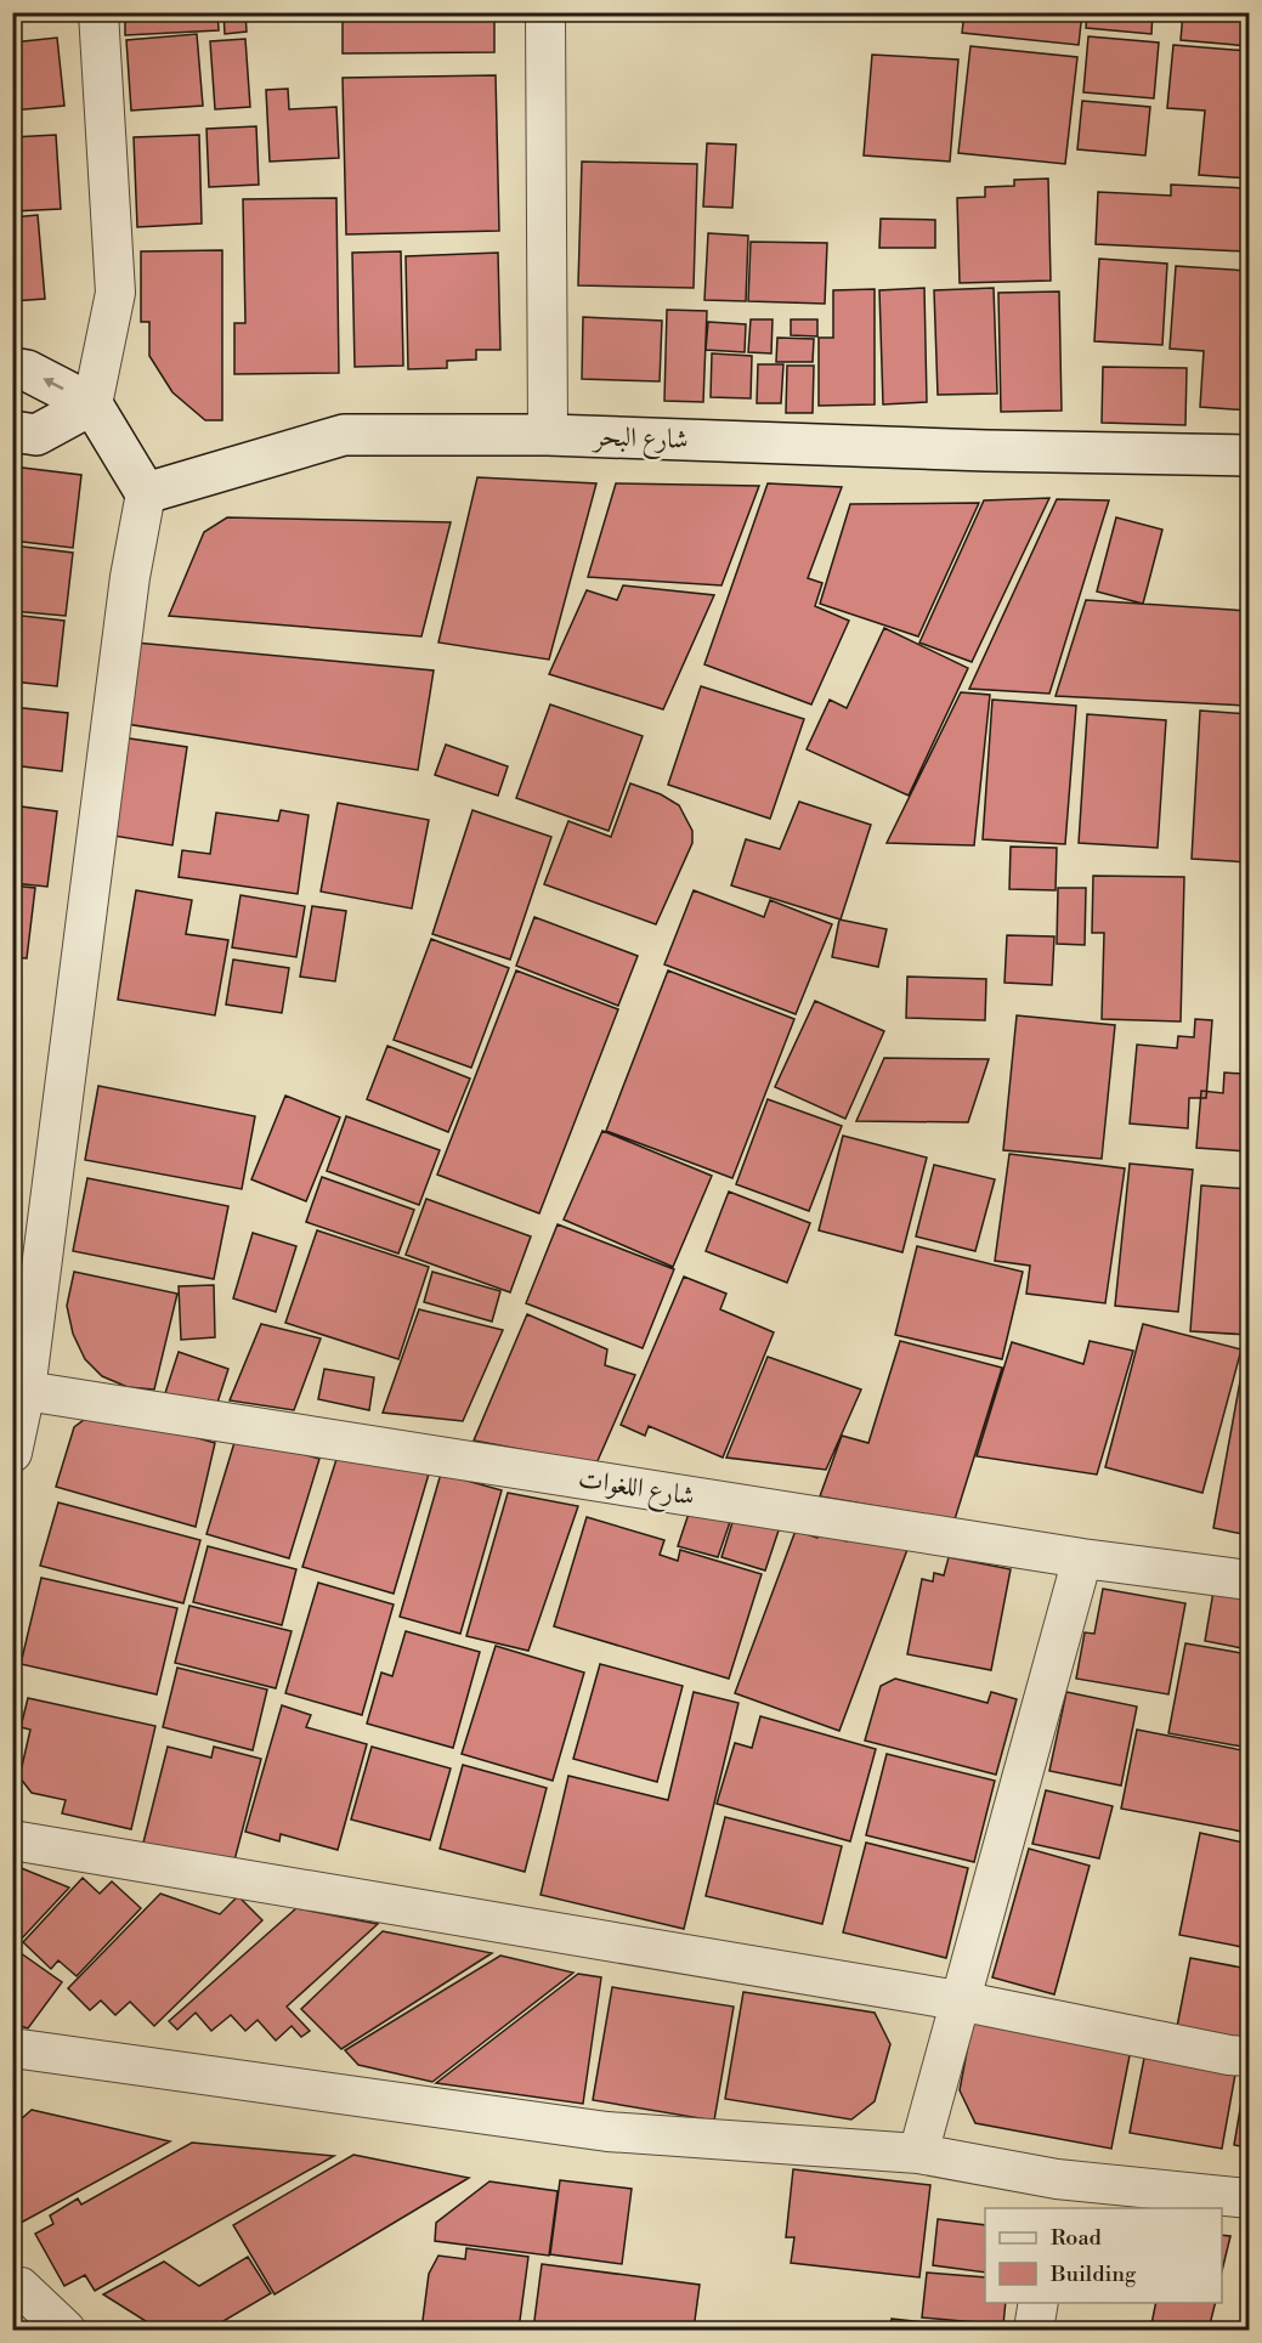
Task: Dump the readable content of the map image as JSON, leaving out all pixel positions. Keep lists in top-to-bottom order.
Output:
{
  "streets": {
    "main road": ["شارع البحر"],
    "street": ["شارع اللغوات"]
  },
  "legend": ["Road", "Building"]
}
